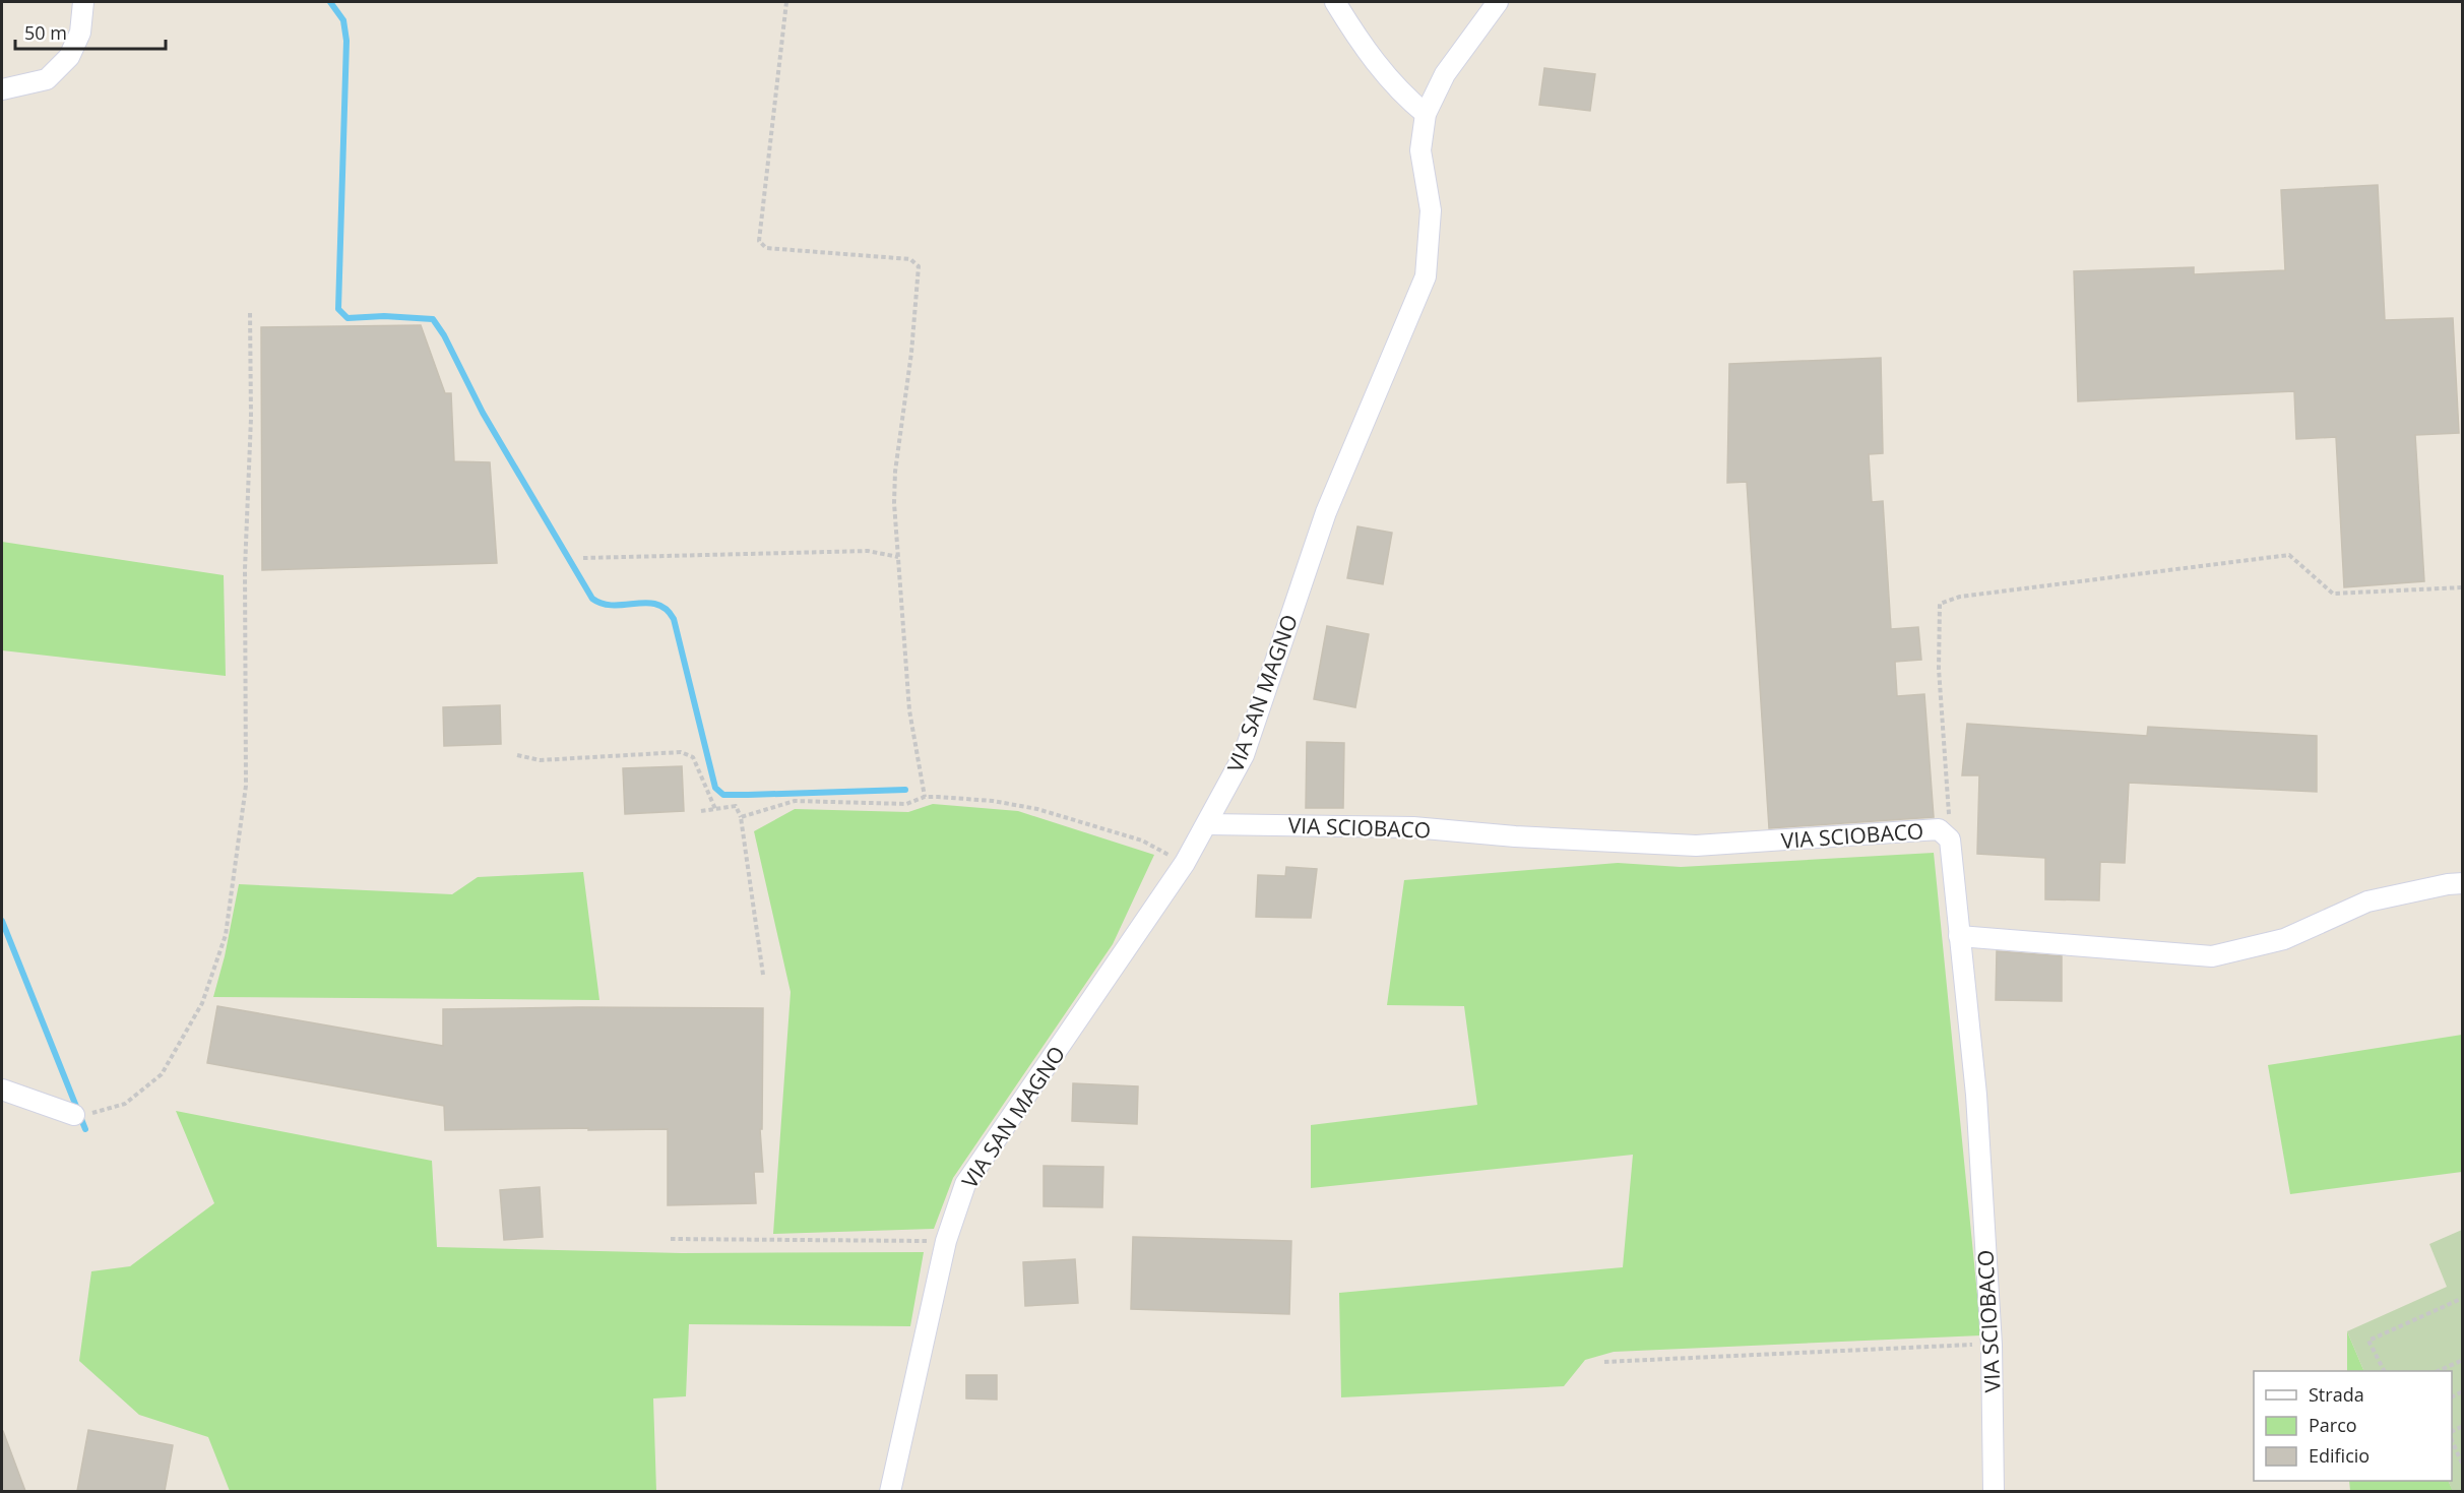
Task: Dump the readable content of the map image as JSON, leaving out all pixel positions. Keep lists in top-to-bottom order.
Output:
{
  "streets": {
    "street": ["VIA SAN MAGNO", "VIA SCIOBACO"]
  },
  "crossings": [
    ["VIA SAN MAGNO", "VIA SCIOBACO"]
  ],
  "legend": ["Strada", "Parco", "Edificio"],
  "scale_bar": "50 m"
}
